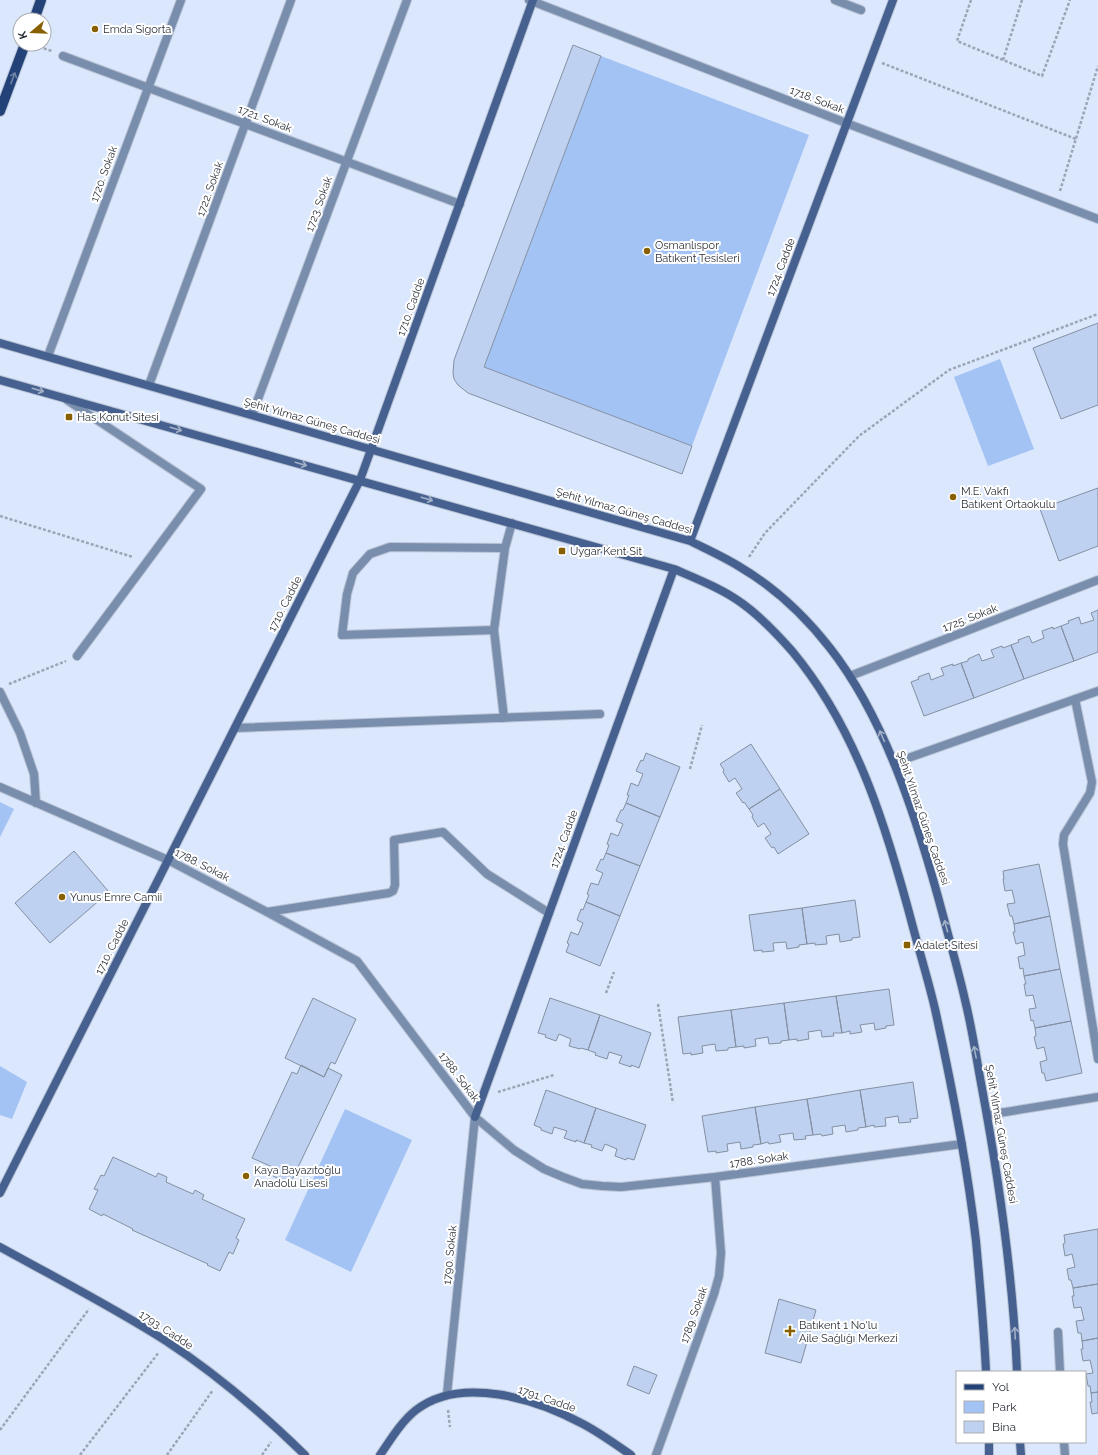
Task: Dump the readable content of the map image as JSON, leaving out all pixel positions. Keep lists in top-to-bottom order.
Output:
{
  "streets": {
    "main road": [
      "1724. Cadde",
      "1710. Cadde",
      "Şehit Yılmaz Güneş Caddesi",
      "1793. Cadde",
      "1791. Cadde"
    ],
    "street": [
      "1718. Sokak",
      "1721. Sokak",
      "1720. Sokak",
      "1722. Sokak",
      "1723. Sokak",
      "1725. Sokak",
      "1788. Sokak",
      "1790. Sokak",
      "1789. Sokak"
    ]
  },
  "crossings": [
    ["1718. Sokak", "1724. Cadde"],
    ["1718. Sokak", "1710. Cadde"],
    ["1721. Sokak", "1720. Sokak"],
    ["1721. Sokak", "1722. Sokak"],
    ["1721. Sokak", "1723. Sokak"],
    ["1721. Sokak", "1710. Cadde"],
    ["1720. Sokak", "Şehit Yılmaz Güneş Caddesi"],
    ["1722. Sokak", "Şehit Yılmaz Güneş Caddesi"],
    ["1723. Sokak", "Şehit Yılmaz Güneş Caddesi"],
    ["1724. Cadde", "Şehit Yılmaz Güneş Caddesi"],
    ["1724. Cadde", "1788. Sokak"],
    ["1724. Cadde", "1790. Sokak"],
    ["1710. Cadde", "Şehit Yılmaz Güneş Caddesi"],
    ["1710. Cadde", "1788. Sokak"],
    ["Şehit Yılmaz Güneş Caddesi", "1725. Sokak"],
    ["1788. Sokak", "1790. Sokak"],
    ["1788. Sokak", "1789. Sokak"],
    ["1790. Sokak", "1791. Cadde"]
  ],
  "places": {
    "other": [
      "Emda Sigorta",
      "Osmanlıspor Batıkent Tesisleri",
      "M.E. Vakfı Batıkent Ortaokulu",
      "Yunus Emre Camii",
      "Kaya Bayazıtoğlu Anadolu Lisesi"
    ],
    "transit": ["Has Konut Sitesi", "Uygar Kent Sit", "Adalet Sitesi"],
    "health": ["Batıkent 1 No'lu Aile Sağlığı Merkezi"]
  },
  "legend": ["Yol", "Park", "Bina"],
  "north": "left"
}
